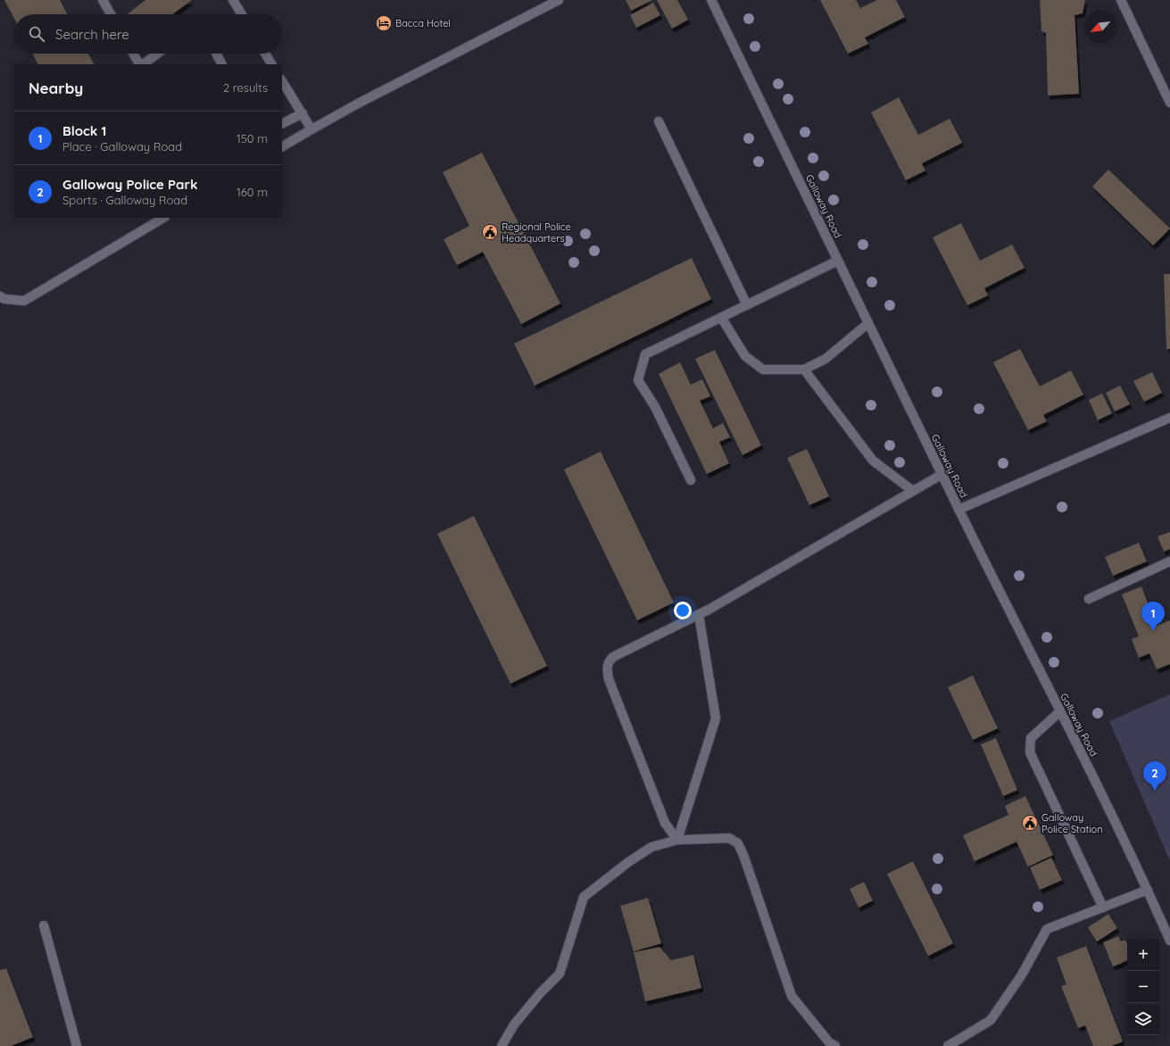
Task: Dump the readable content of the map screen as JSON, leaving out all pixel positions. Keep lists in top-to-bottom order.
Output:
{
  "streets": {
    "street": ["Galloway Road"]
  },
  "places": {
    "hotel": ["Bacca Hotel"],
    "public building": ["Regional Police Headquarters", "Galloway Police Station"]
  },
  "north": "bottom left",
  "page": {
    "search": "Search here",
    "heading": ["Nearby", "2 results"],
    "list": [
      {
        "mark": "1",
        "name": "Block 1",
        "note": "Place · Galloway Road",
        "value": "150 m"
      },
      {
        "mark": "2",
        "name": "Galloway Police Park",
        "note": "Sports · Galloway Road",
        "value": "160 m"
      }
    ],
    "pins": ["1", "2"],
    "map_buttons": ["+", "−"]
  }
}
